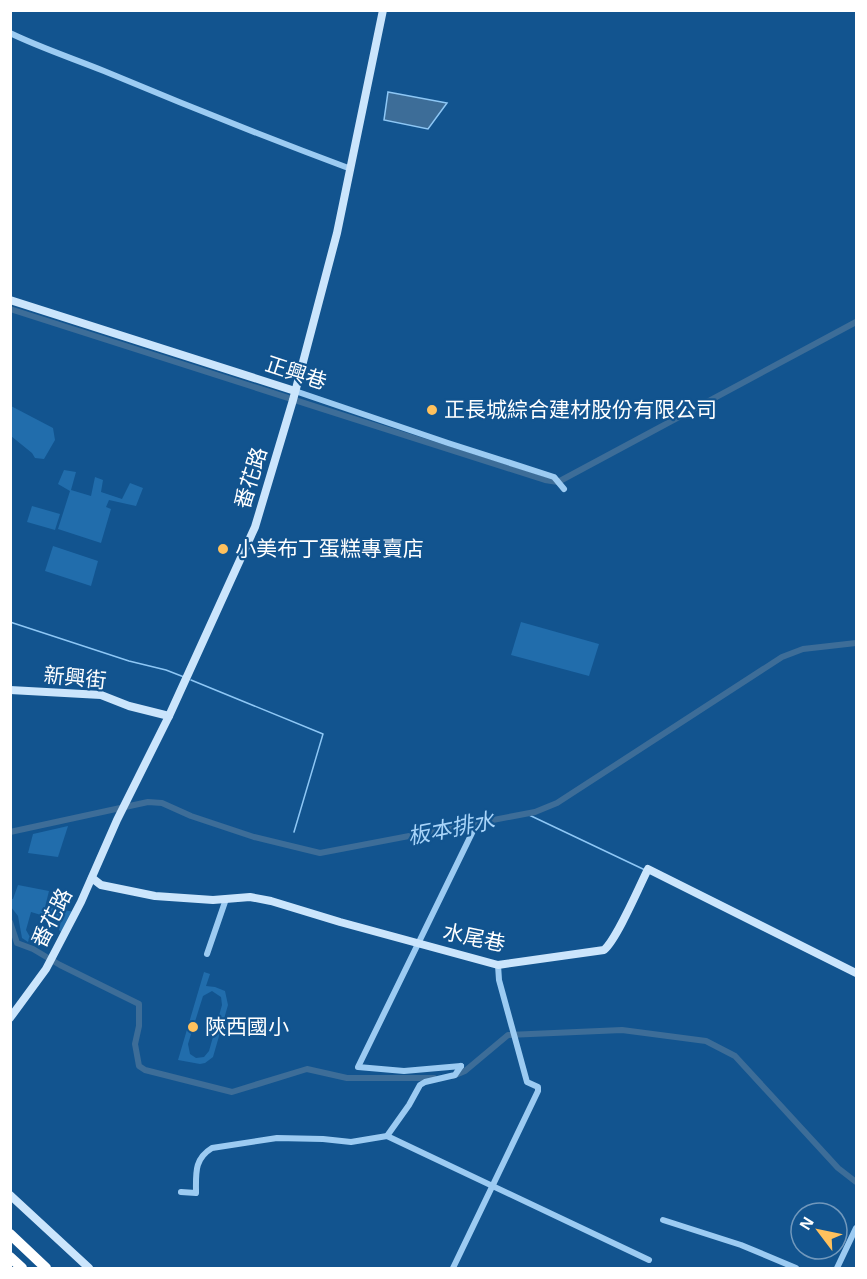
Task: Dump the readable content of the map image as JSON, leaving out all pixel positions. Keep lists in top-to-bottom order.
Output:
{
  "streets": {
    "street": [
      "正興巷",
      "番花路",
      "新興街",
      "水尾巷"
    ]
  },
  "crossings": [
    ["正興巷", "番花路"],
    ["番花路", "新興街"],
    ["番花路", "水尾巷"]
  ],
  "water": ["板本排水"],
  "places": ["正長城綜合建材股份有限公司", "小美布丁蛋糕專賣店", "陝西國小"],
  "north": "top left"
}
